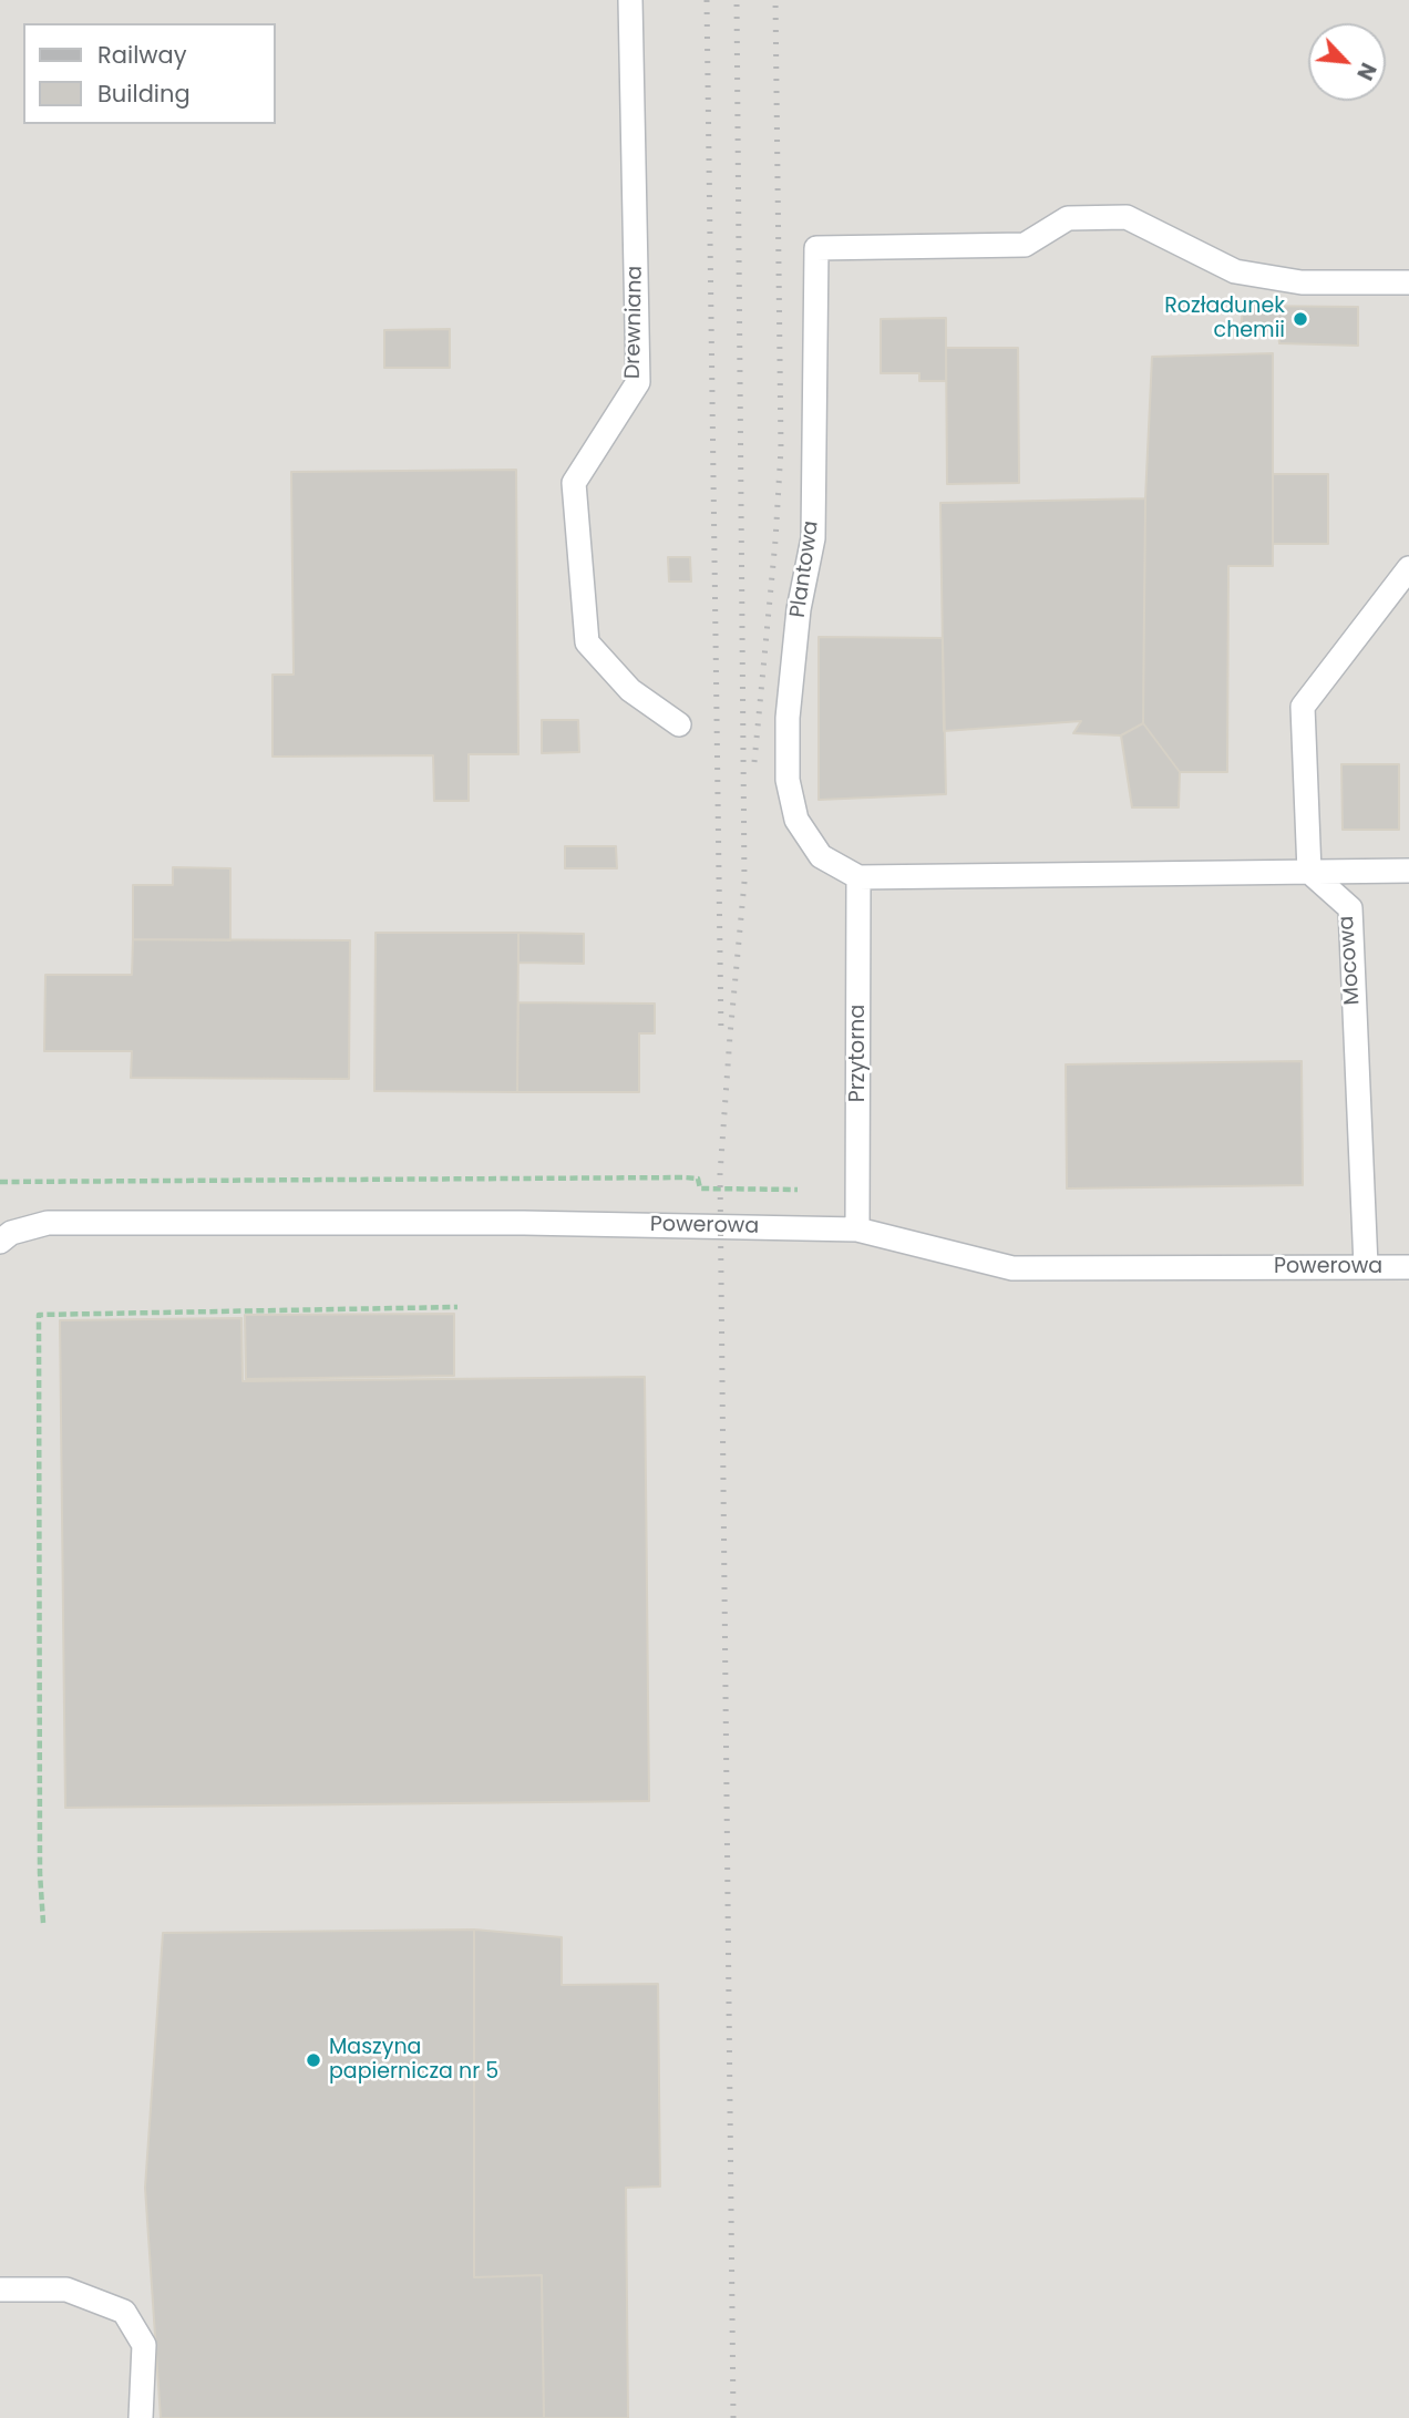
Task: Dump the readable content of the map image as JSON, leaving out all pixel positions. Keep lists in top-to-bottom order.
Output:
{
  "streets": {
    "lane": [
      "Drewniana",
      "Plantowa",
      "Mocowa",
      "Przytorna",
      "Powerowa"
    ]
  },
  "crossings": [
    ["Plantowa", "Mocowa"],
    ["Plantowa", "Przytorna"],
    ["Mocowa", "Powerowa"],
    ["Przytorna", "Powerowa"]
  ],
  "places": ["Rozładunek chemii", "Maszyna papiernicza nr 5"],
  "legend": ["Railway", "Building"],
  "north": "bottom right"
}
